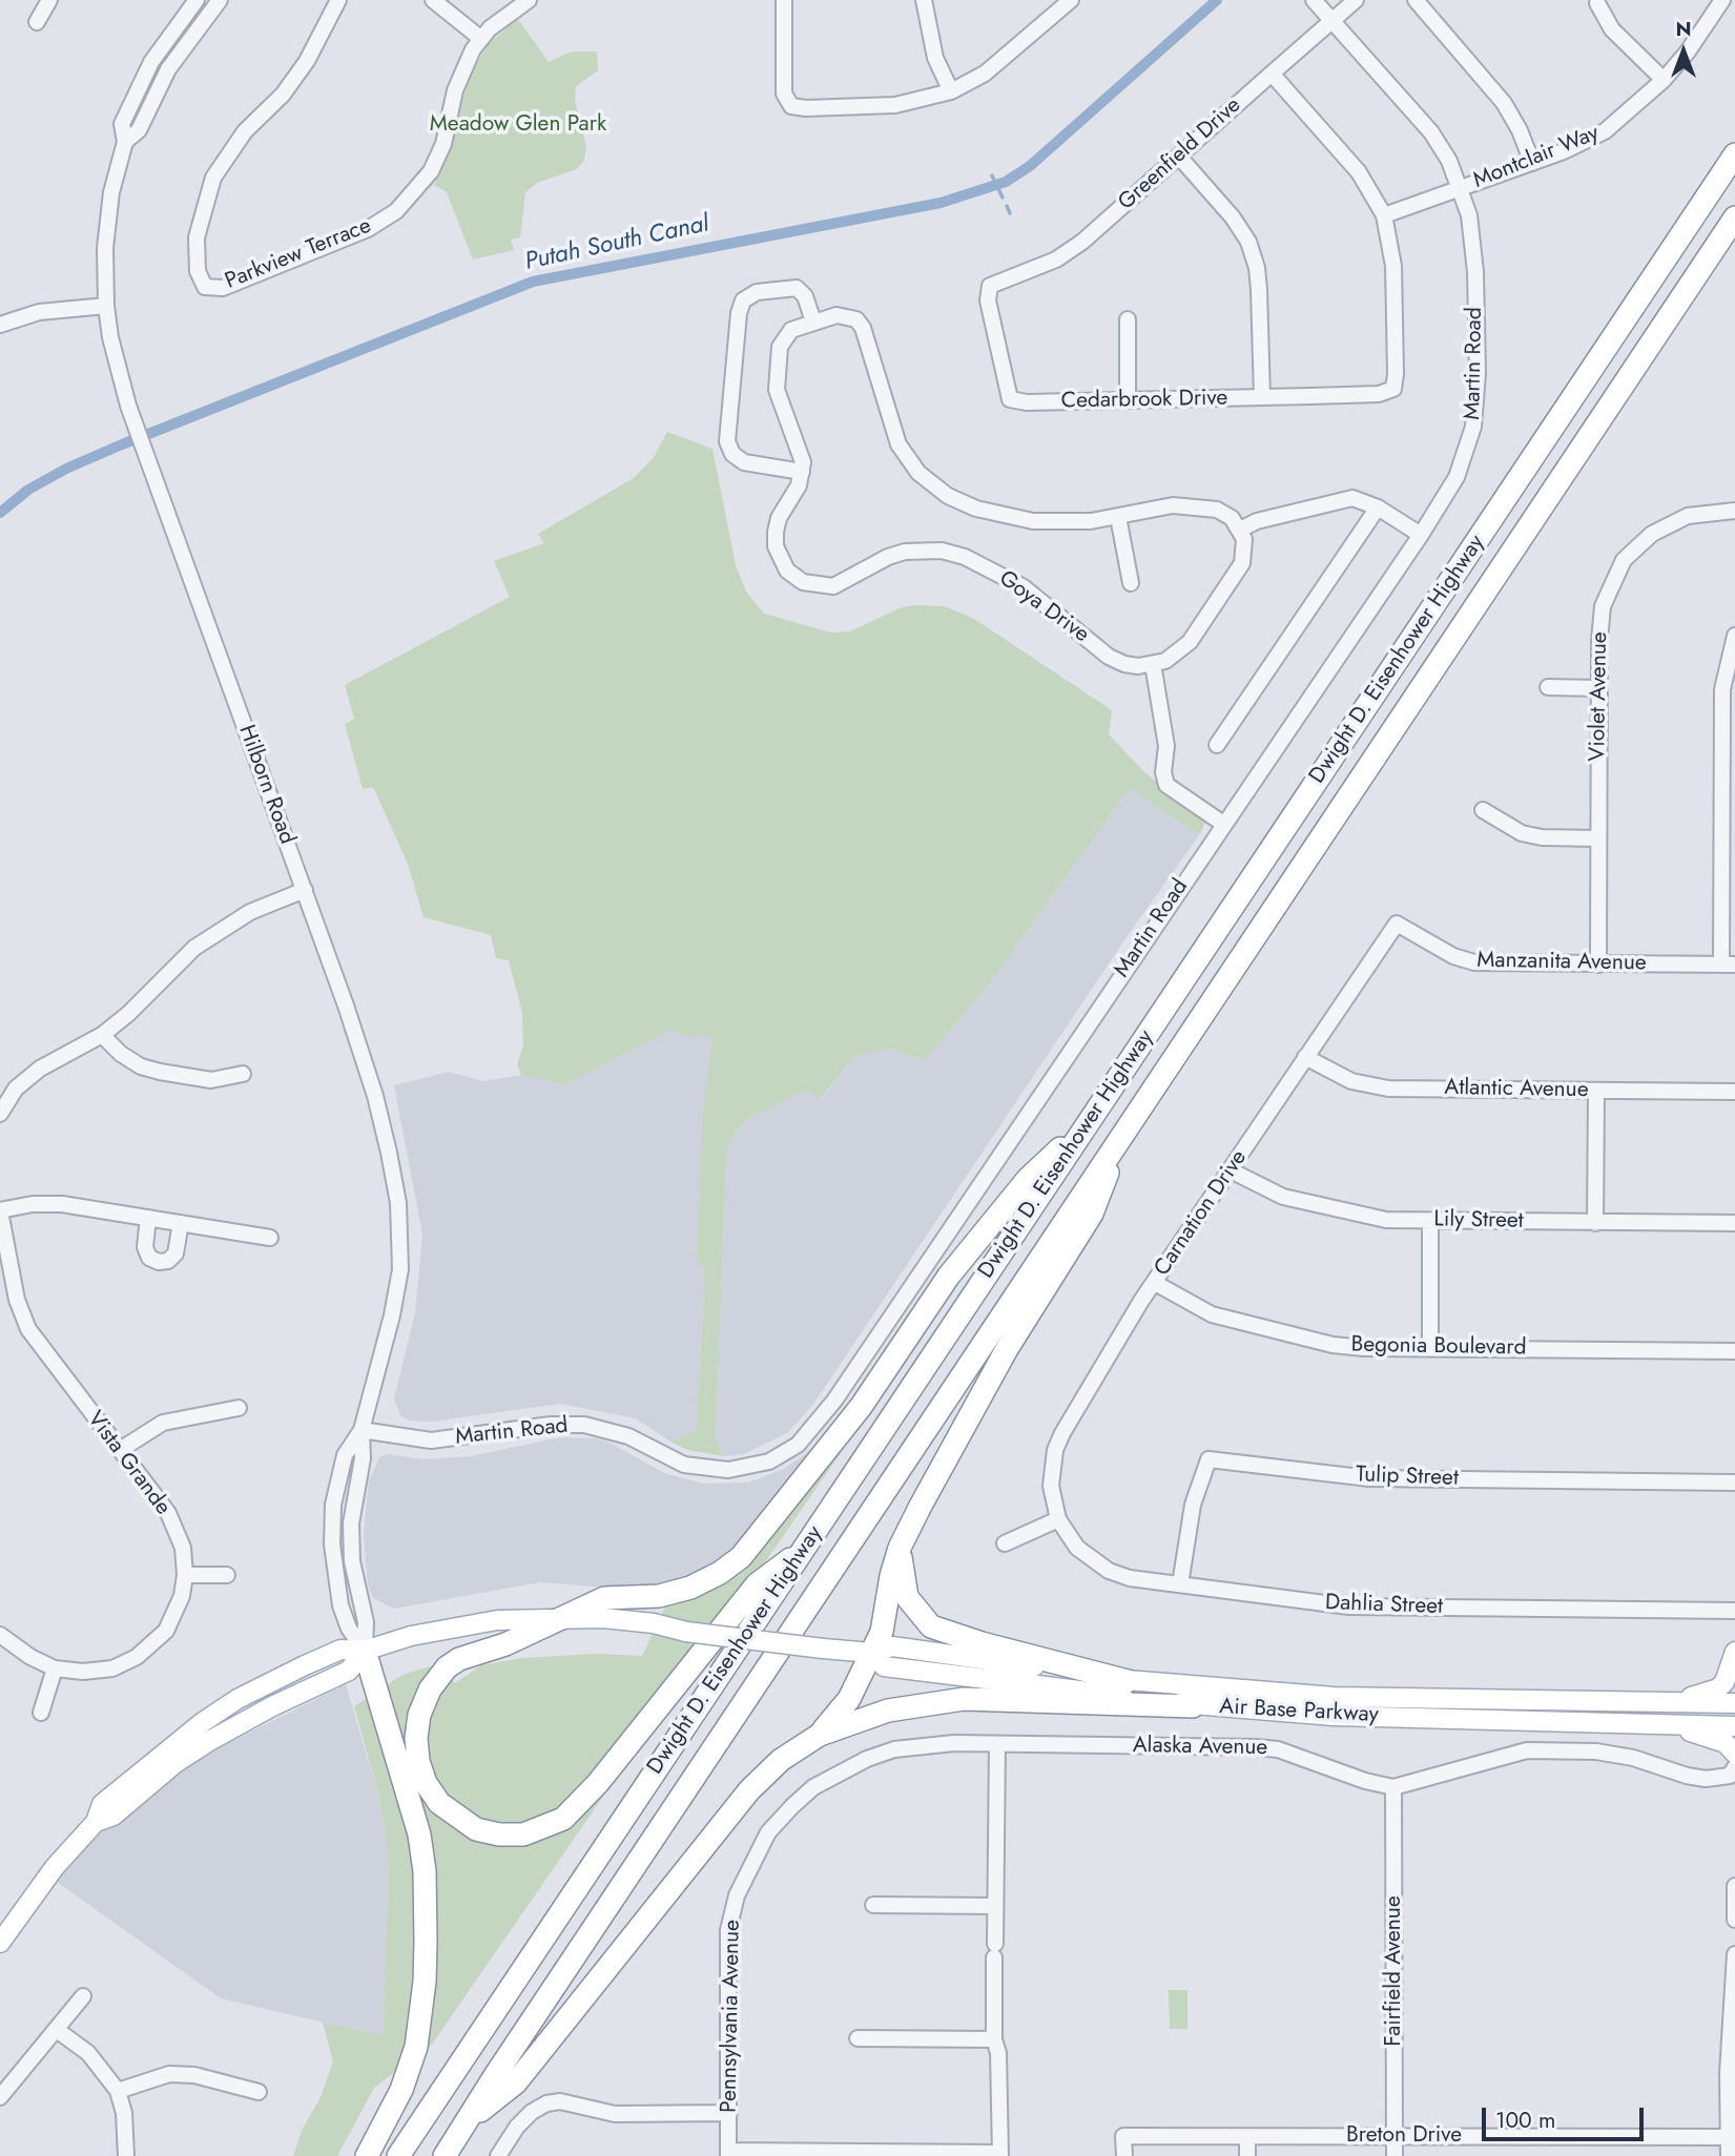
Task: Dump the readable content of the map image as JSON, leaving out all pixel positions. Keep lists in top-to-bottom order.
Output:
{
  "streets": {
    "highway": ["Dwight D. Eisenhower Highway"],
    "main road": ["Air Base Parkway"],
    "street": [
      "Greenfield Drive",
      "Montclair Way",
      "Parkview Terrace",
      "Martin Road",
      "Cedarbrook Drive",
      "Goya Drive",
      "Violet Avenue",
      "Hilborn Road",
      "Manzanita Avenue",
      "Atlantic Avenue",
      "Carnation Drive",
      "Lily Street",
      "Begonia Boulevard",
      "Vista Grande",
      "Tulip Street",
      "Dahlia Street",
      "Alaska Avenue",
      "Fairfield Avenue",
      "Pennsylvania Avenue",
      "Breton Drive"
    ]
  },
  "crossings": [
    ["Greenfield Drive", "Martin Road"],
    ["Greenfield Drive", "Cedarbrook Drive"],
    ["Montclair Way", "Martin Road"],
    ["Montclair Way", "Cedarbrook Drive"],
    ["Martin Road", "Hilborn Road"],
    ["Violet Avenue", "Manzanita Avenue"],
    ["Hilborn Road", "Air Base Parkway"],
    ["Manzanita Avenue", "Carnation Drive"],
    ["Atlantic Avenue", "Carnation Drive"],
    ["Carnation Drive", "Lily Street"],
    ["Carnation Drive", "Begonia Boulevard"],
    ["Carnation Drive", "Dahlia Street"],
    ["Tulip Street", "Dahlia Street"],
    ["Alaska Avenue", "Fairfield Avenue"],
    ["Alaska Avenue", "Pennsylvania Avenue"],
    ["Fairfield Avenue", "Breton Drive"]
  ],
  "water": ["Putah South Canal"],
  "parks": ["Meadow Glen Park"],
  "scale_bar": "100 m",
  "north": "top"
}
